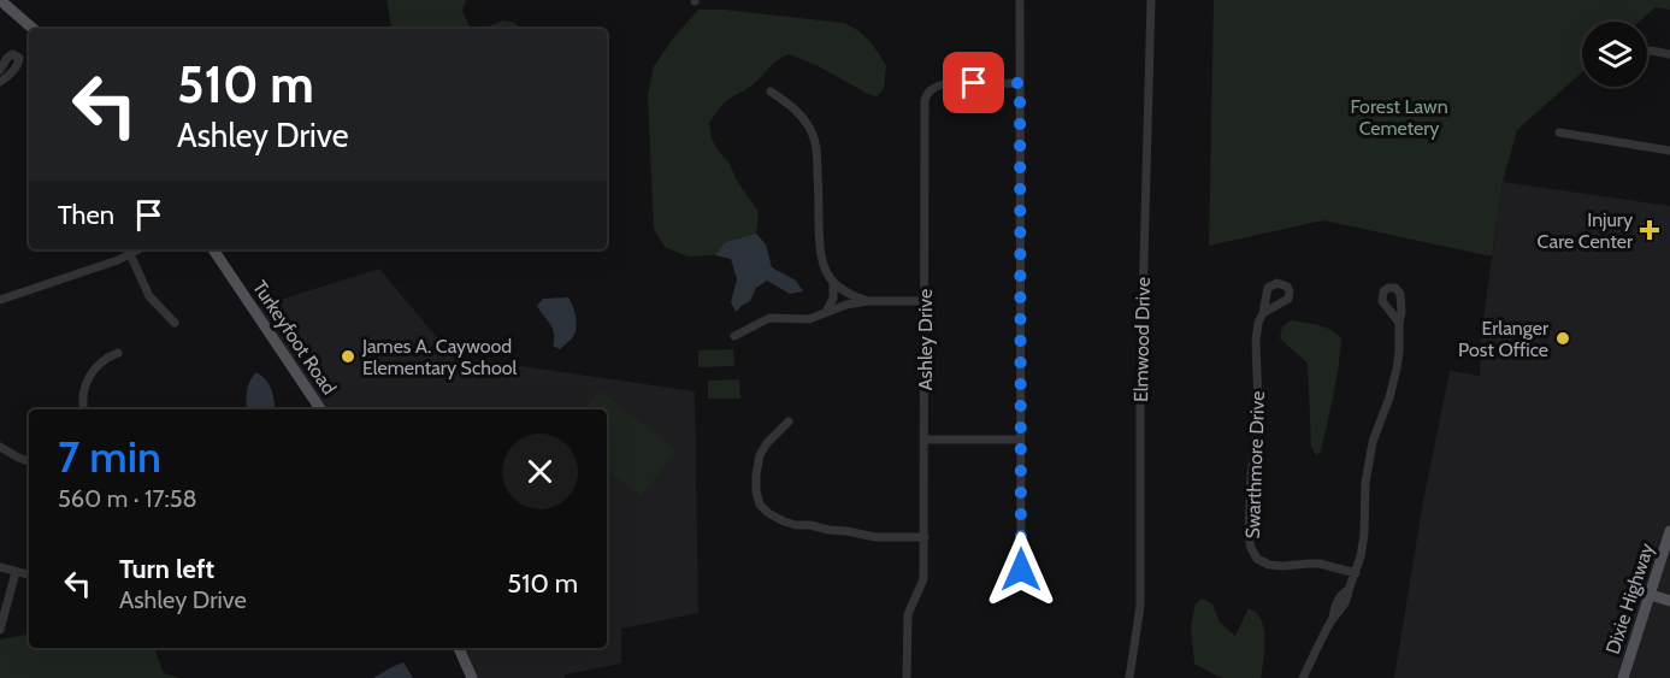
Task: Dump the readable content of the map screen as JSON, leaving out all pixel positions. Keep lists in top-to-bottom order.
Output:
{
  "streets": {
    "main road": ["Turkeyfoot Road", "Dixie Highway"],
    "street": ["Ashley Drive", "Elmwood Drive", "Swarthmore Drive"]
  },
  "parks": ["Forest Lawn Cemetery"],
  "places": {
    "health": ["Injury Care Center"],
    "other": ["Erlanger Post Office", "James A. Caywood Elementary School"]
  },
  "page": {
    "turn": ["510 m", "Ashley Drive"],
    "then": "Then",
    "heading": ["7 min", "560 m · 17:58"],
    "list": [
      {
        "name": "Turn left",
        "note": "Ashley Drive",
        "value": "510 m"
      }
    ]
  }
}
